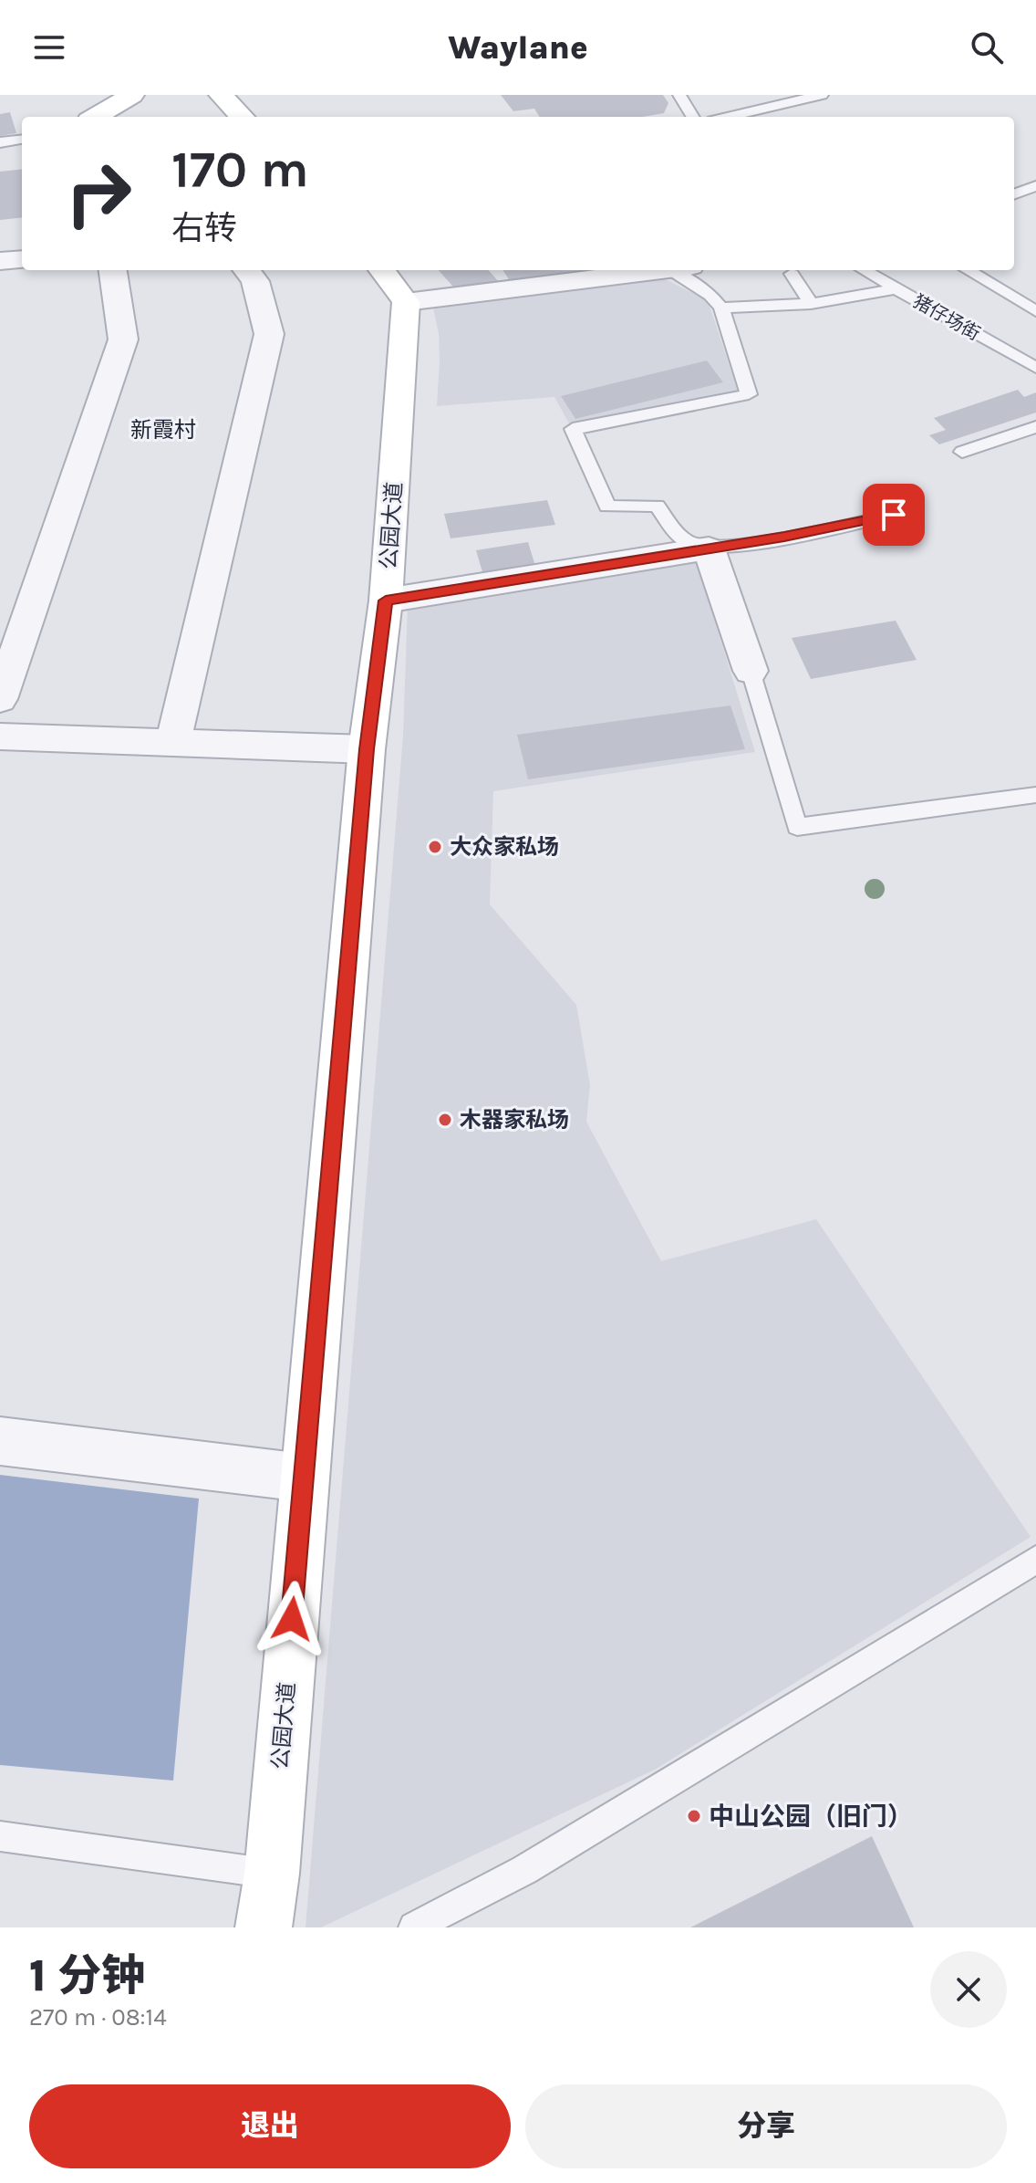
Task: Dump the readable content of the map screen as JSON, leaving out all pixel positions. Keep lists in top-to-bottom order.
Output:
{
  "streets": {
    "main road": ["公园大道"],
    "lane": ["猪仔场街"]
  },
  "districts": ["新霞村"],
  "places": ["大众家私场", "木器家私场", "中山公园（旧门）"],
  "page": {
    "header": "Waylane",
    "turn": ["170 m", "右转"],
    "heading": ["1 分钟", "270 m · 08:14"],
    "buttons": ["退出", "分享"]
  }
}
